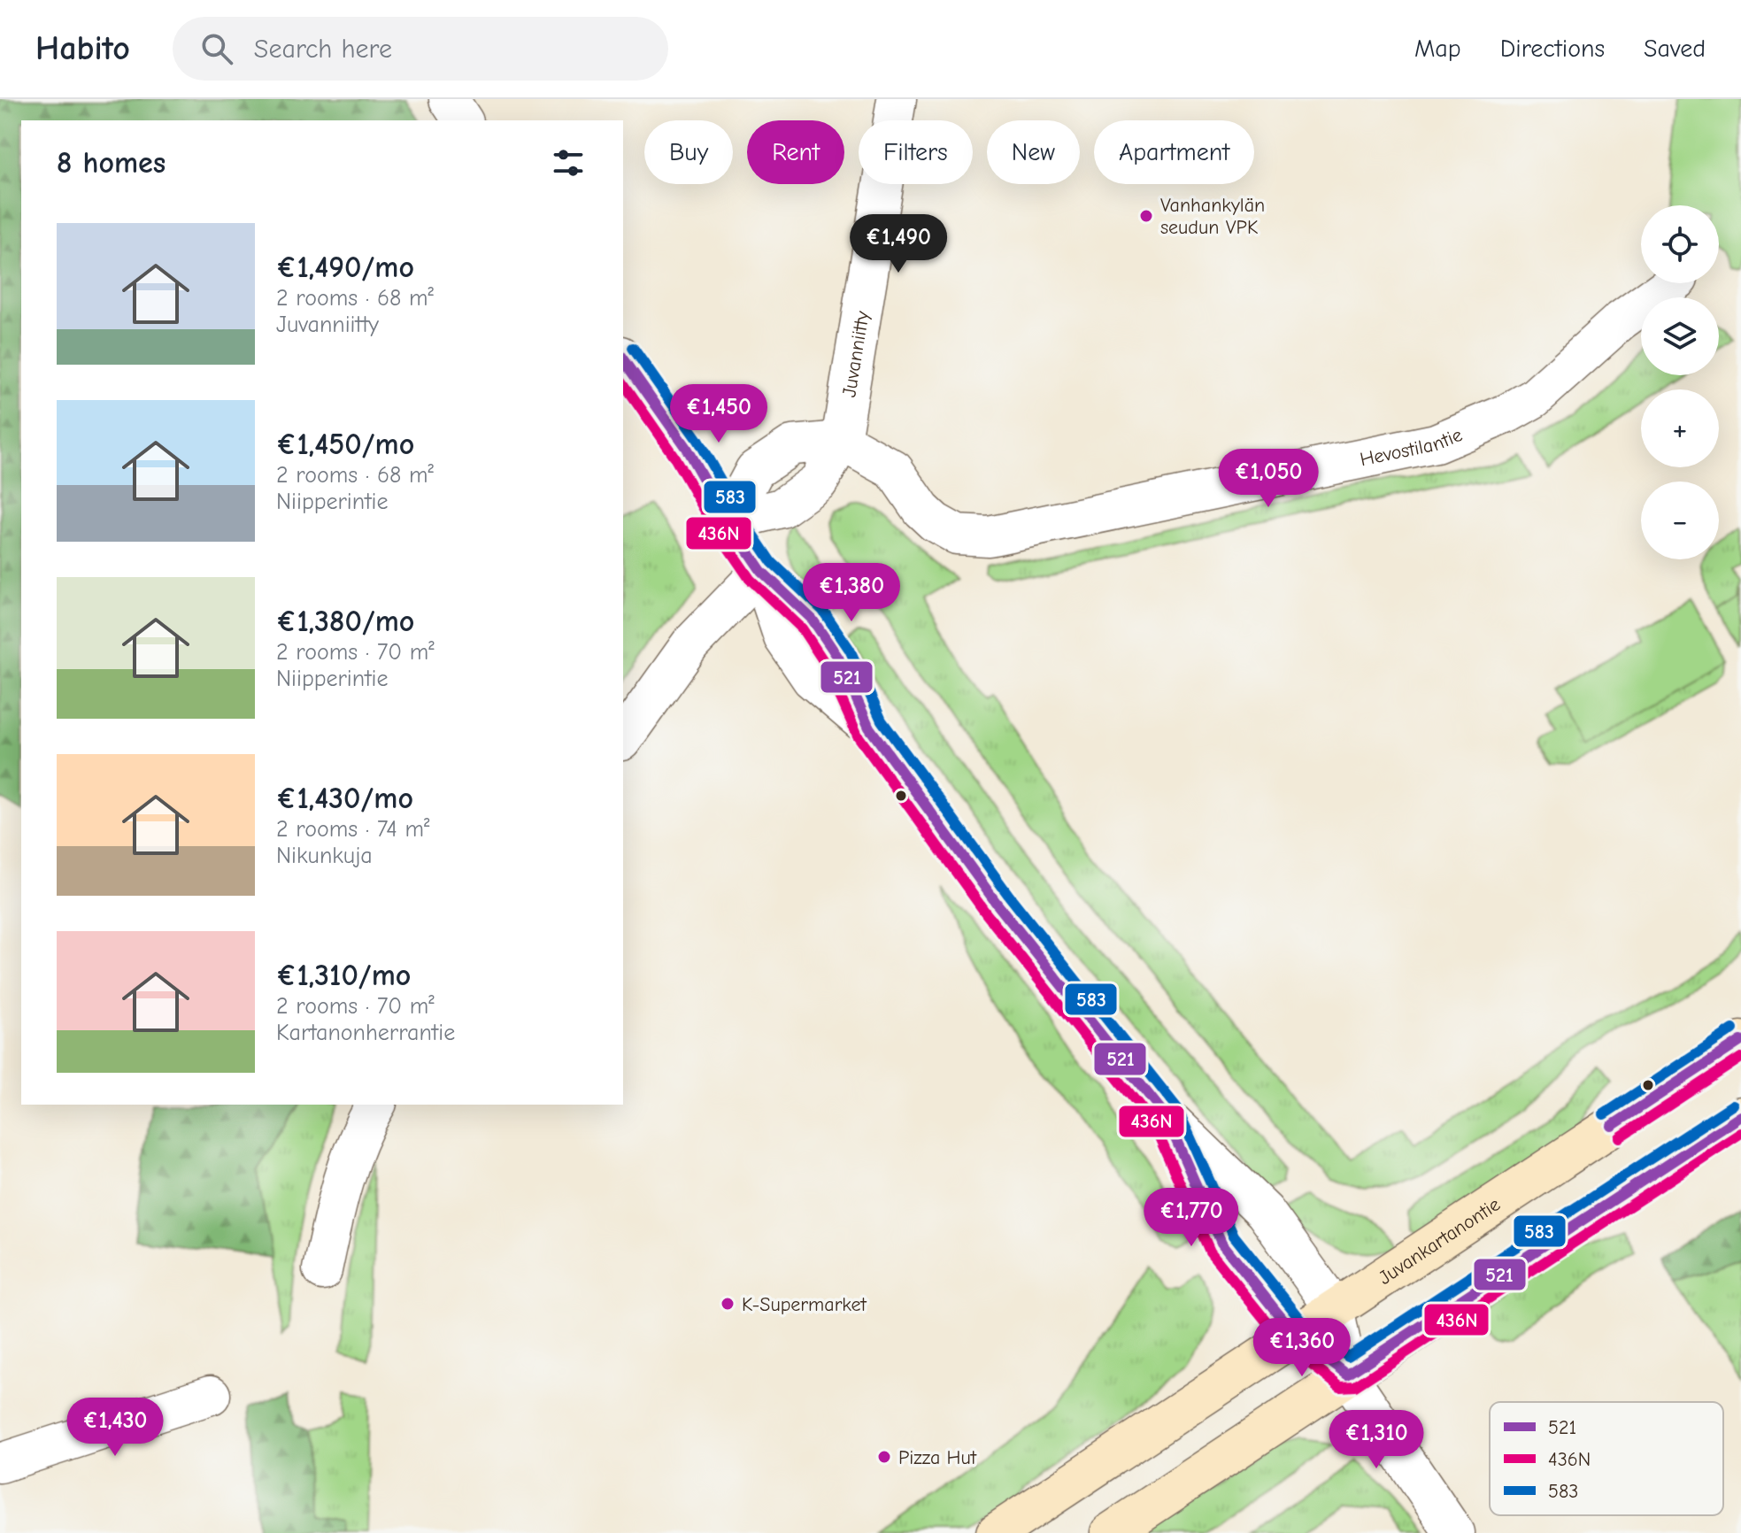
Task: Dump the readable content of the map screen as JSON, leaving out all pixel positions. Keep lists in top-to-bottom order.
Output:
{
  "streets": {
    "main road": ["Juvankartanontie"],
    "street": ["Juvanniitty", "Hevostilantie"]
  },
  "crossings": [
    ["Juvanniitty", "Hevostilantie"]
  ],
  "places": ["Vanhankylän seudun VPK", "K-Supermarket", "Pizza Hut"],
  "lines": ["transit line 583", "transit line 521", "transit line 436N"],
  "legend": ["521", "436N", "583"],
  "page": {
    "header": "Habito",
    "search": "Search here",
    "nav": ["Map", "Directions", "Saved"],
    "chip": [
      "Buy",
      "Rent",
      "Filters",
      "New",
      "Apartment"
    ],
    "heading": "8 homes",
    "map_buttons": ["+", "−"],
    "list": [
      {
        "name": "€1,490/mo",
        "note": "2 rooms · 68 m² · Juvanniitty"
      },
      {
        "name": "€1,450/mo",
        "note": "2 rooms · 68 m² · Niipperintie"
      },
      {
        "name": "€1,380/mo",
        "note": "2 rooms · 70 m² · Niipperintie"
      },
      {
        "name": "€1,430/mo",
        "note": "2 rooms · 74 m² · Nikunkuja"
      },
      {
        "name": "€1,310/mo",
        "note": "2 rooms · 70 m² · Kartanonherrantie"
      }
    ],
    "price": [
      "€1,490",
      "€1,450",
      "€1,050",
      "€1,380",
      "€1,770",
      "€1,360",
      "€1,430",
      "€1,310"
    ]
  }
}
